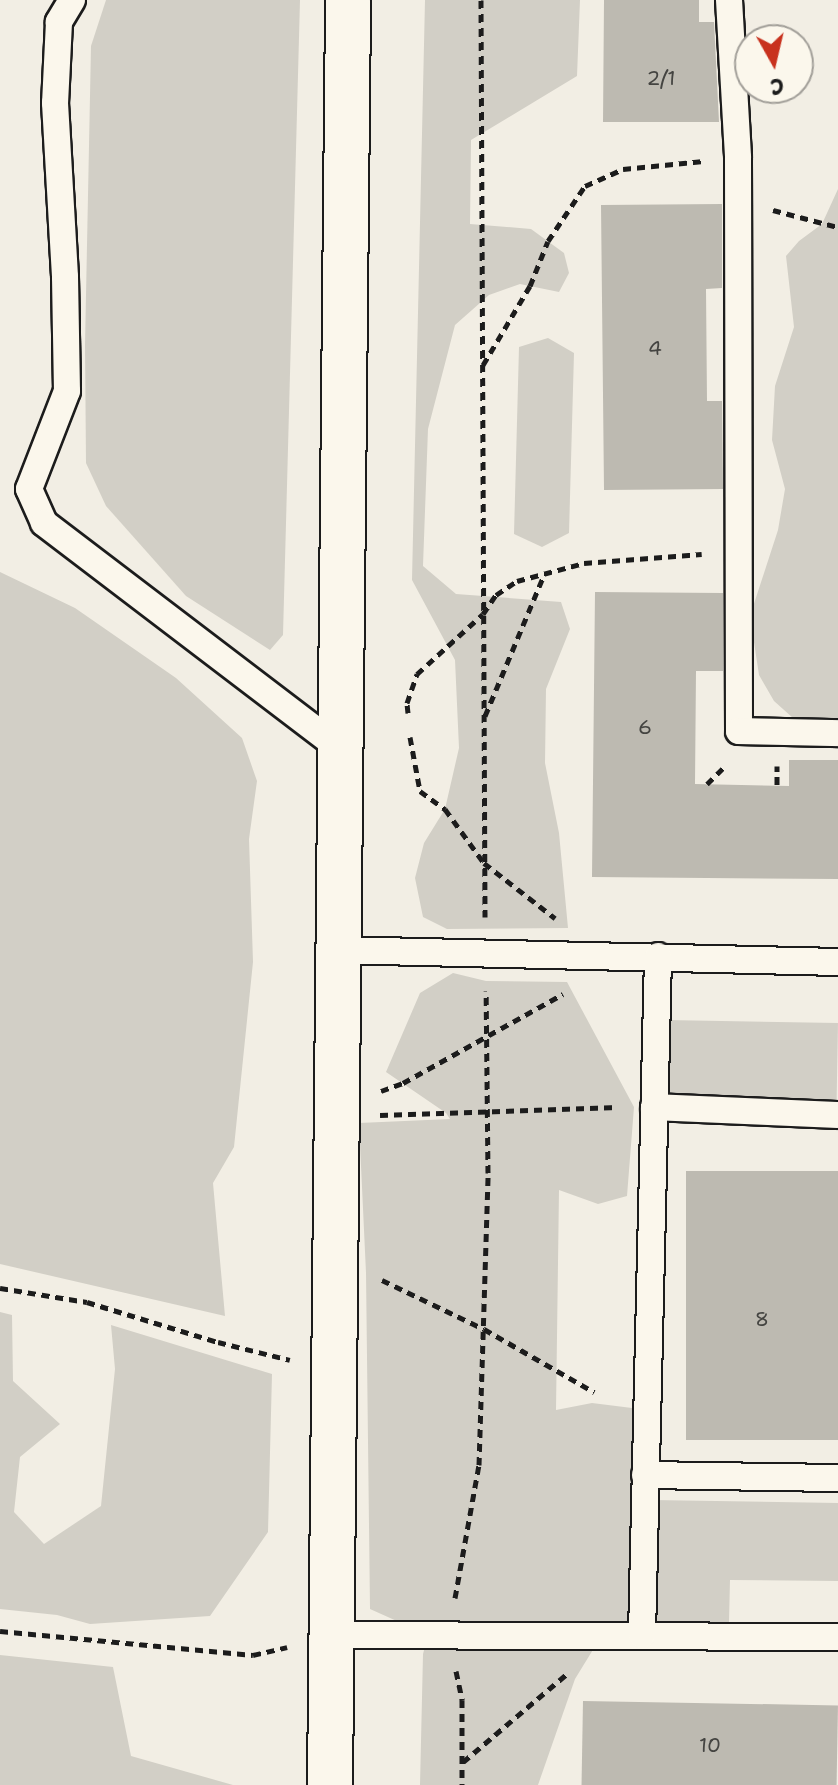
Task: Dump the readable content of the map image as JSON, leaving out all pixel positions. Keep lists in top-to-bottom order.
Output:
{
  "house_numbers": [
    "2/1",
    "4",
    "6",
    "8",
    "10"
  ],
  "north": "bottom"
}
